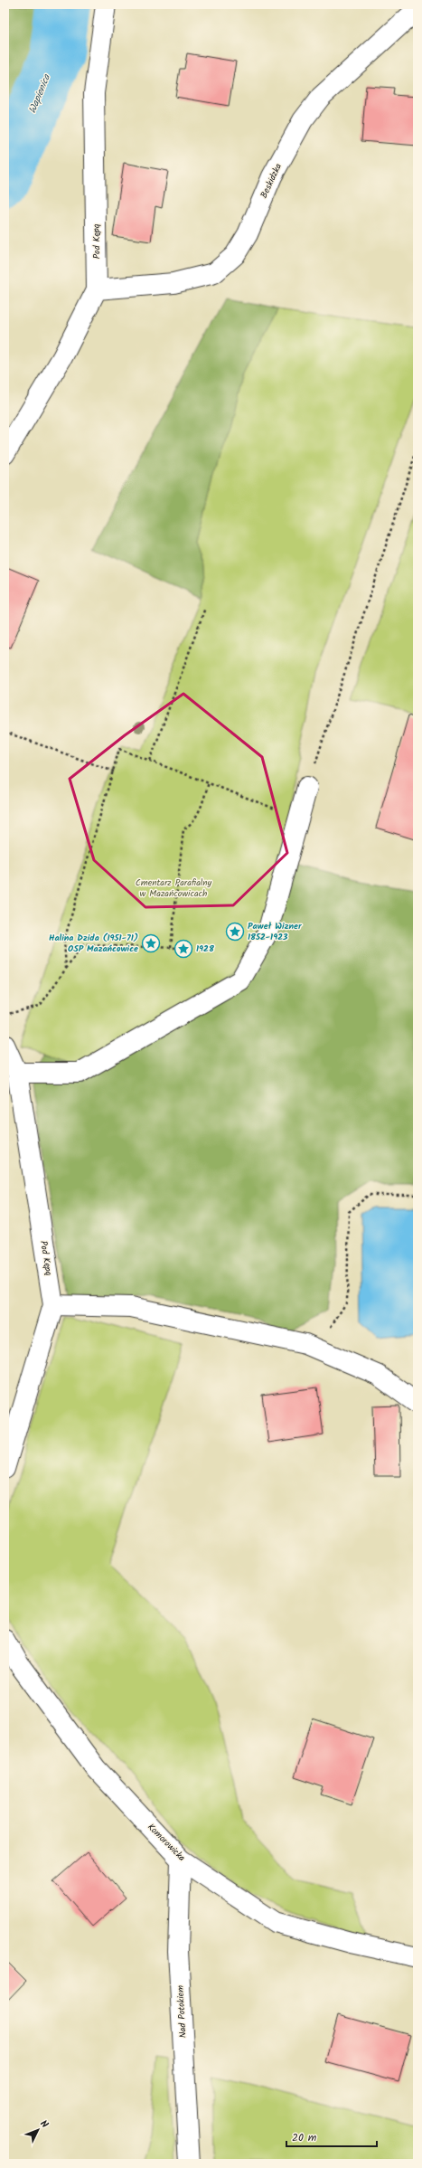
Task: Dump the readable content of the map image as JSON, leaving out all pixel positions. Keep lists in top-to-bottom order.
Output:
{
  "streets": {
    "street": [
      "Beskidzka",
      "Pod Kępą",
      "Komorowicka",
      "Nad Potokiem"
    ]
  },
  "crossings": [
    ["Beskidzka", "Pod Kępą"],
    ["Komorowicka", "Nad Potokiem"]
  ],
  "water": ["Wapienica"],
  "parks": ["Cmentarz Parafialny w Mazańcowicach"],
  "places": {
    "place": ["Paweł Wizner 1852-1923", "Halina Dzida (1951-71) OSP Mazańcowice", "1928"]
  },
  "scale_bar": "20 m",
  "north": "top right"
}
